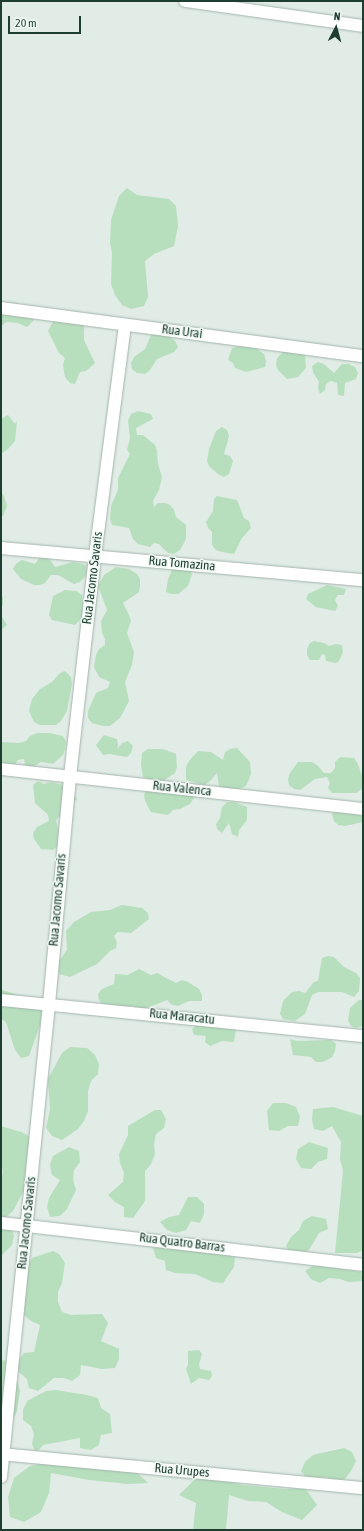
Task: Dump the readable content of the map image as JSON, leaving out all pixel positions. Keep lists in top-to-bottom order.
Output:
{
  "streets": {
    "street": [
      "Rua Urai",
      "Rua Tomazina",
      "Rua Jacomo Savaris",
      "Rua Valenca",
      "Rua Maracatu",
      "Rua Quatro Barras",
      "Rua Urupes"
    ]
  },
  "crossings": [
    ["Rua Urai", "Rua Jacomo Savaris"],
    ["Rua Tomazina", "Rua Jacomo Savaris"],
    ["Rua Jacomo Savaris", "Rua Valenca"],
    ["Rua Jacomo Savaris", "Rua Maracatu"],
    ["Rua Jacomo Savaris", "Rua Quatro Barras"],
    ["Rua Jacomo Savaris", "Rua Urupes"]
  ],
  "scale_bar": "20 m",
  "north": "top"
}
